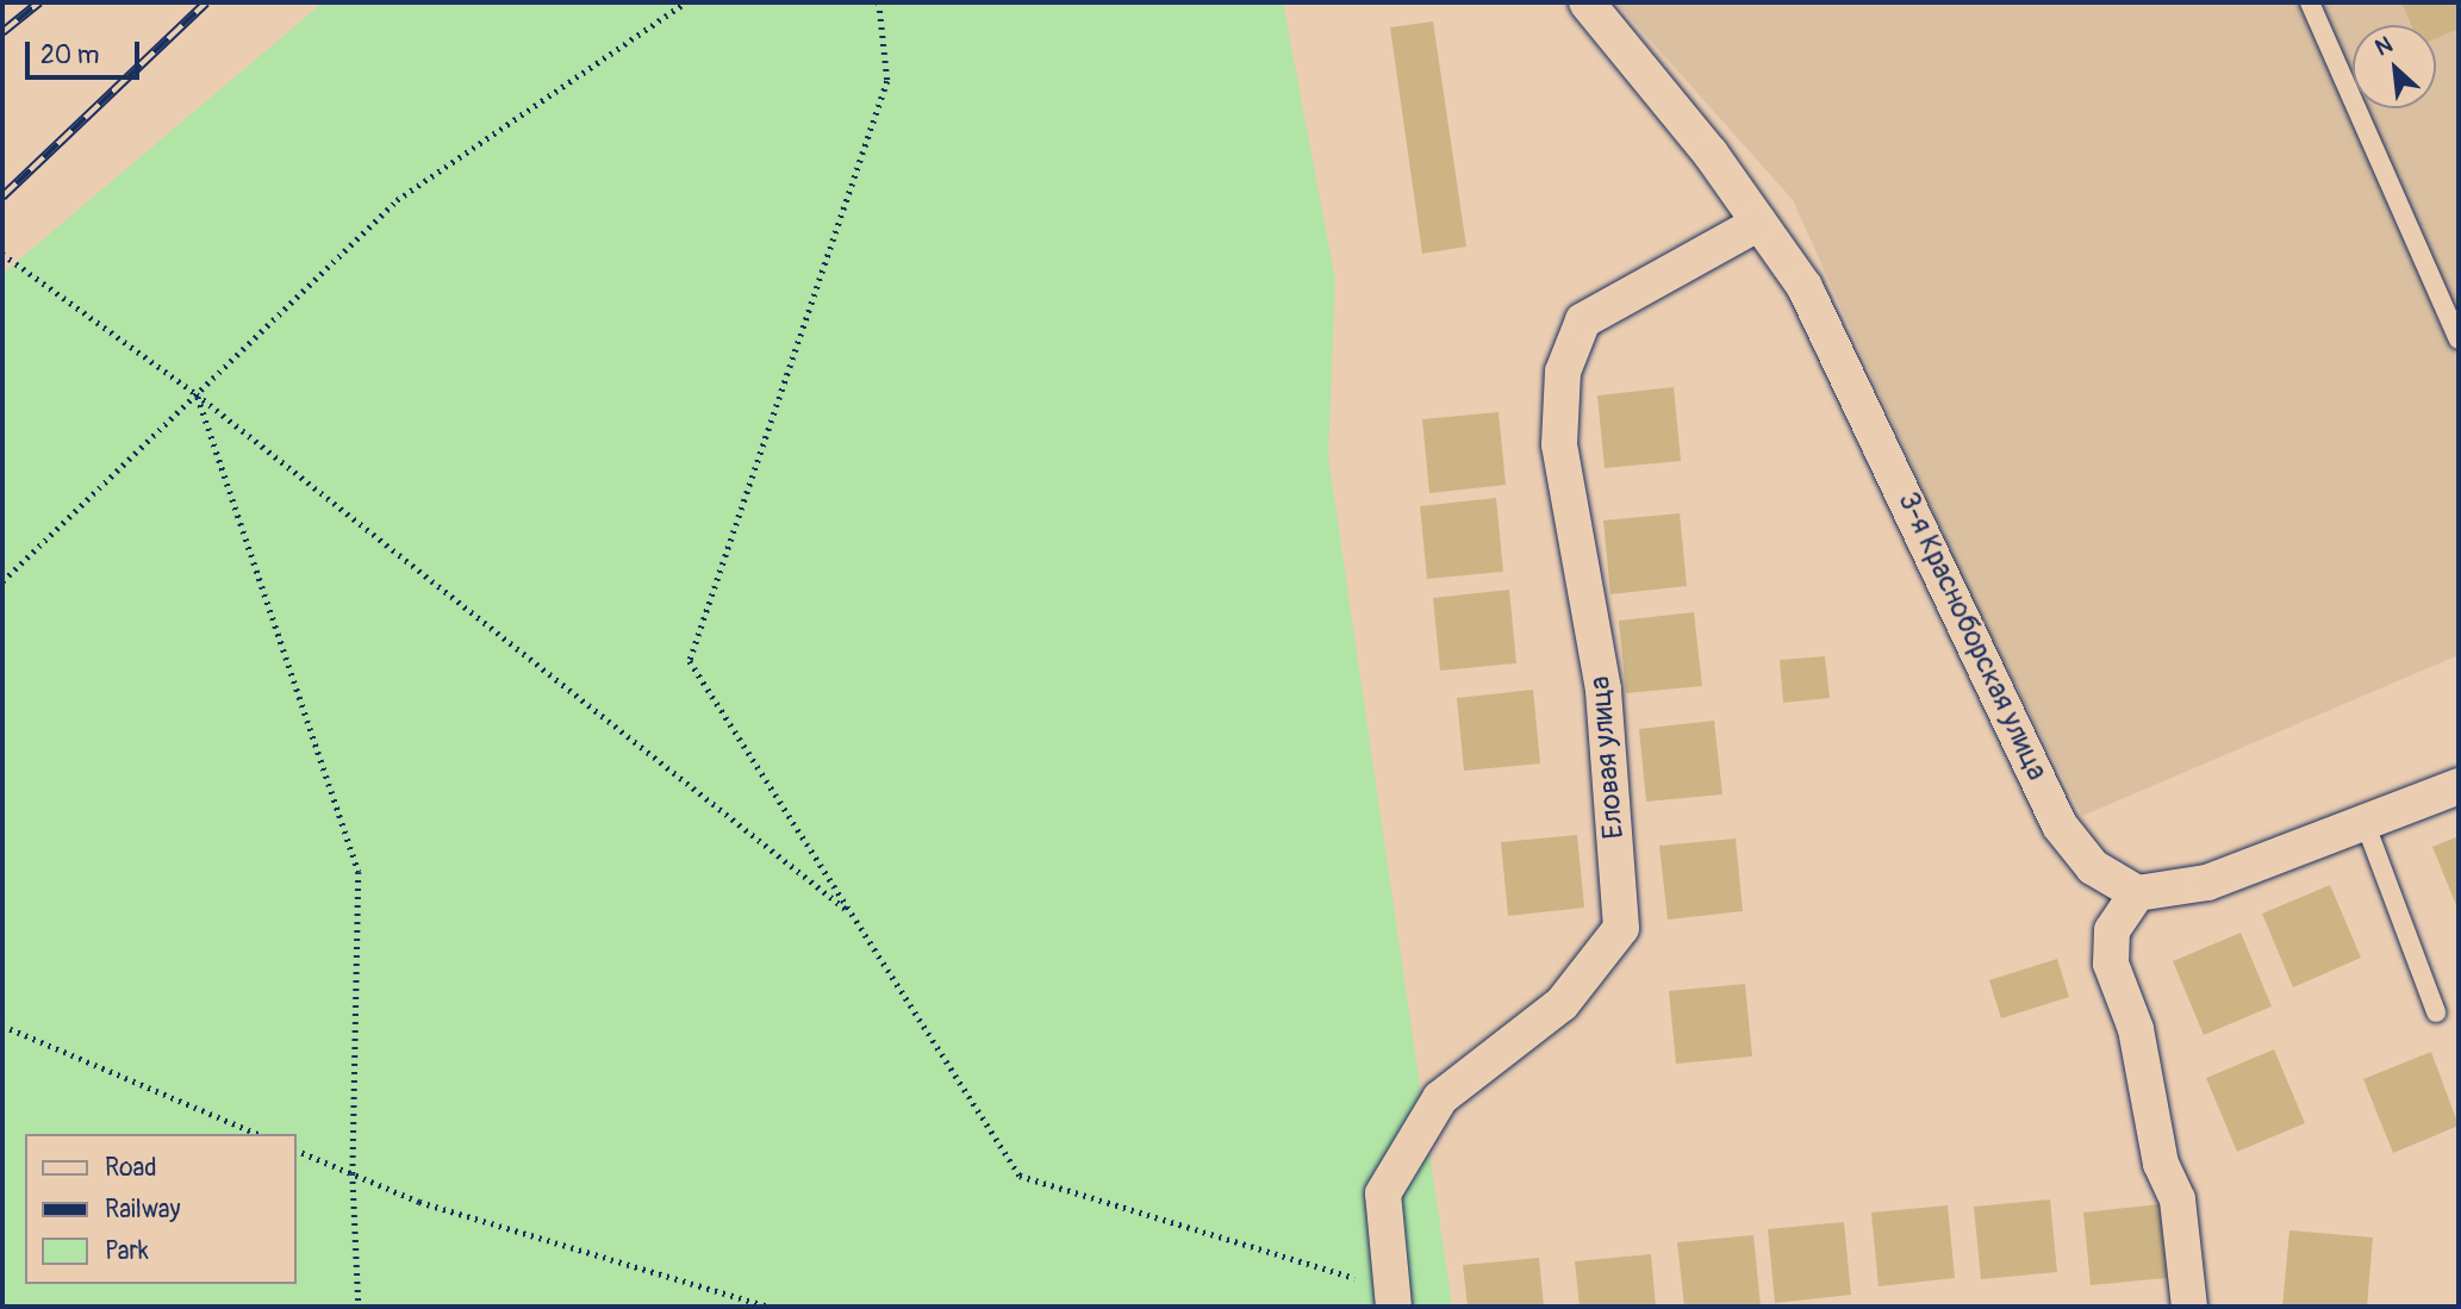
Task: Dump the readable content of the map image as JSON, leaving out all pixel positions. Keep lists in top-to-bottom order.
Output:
{
  "streets": {
    "street": ["3-я Красноборская улица", "Еловая улица"]
  },
  "crossings": [
    ["3-я Красноборская улица", "Еловая улица"]
  ],
  "legend": ["Road", "Railway", "Park"],
  "scale_bar": "20 m",
  "north": "top left"
}
